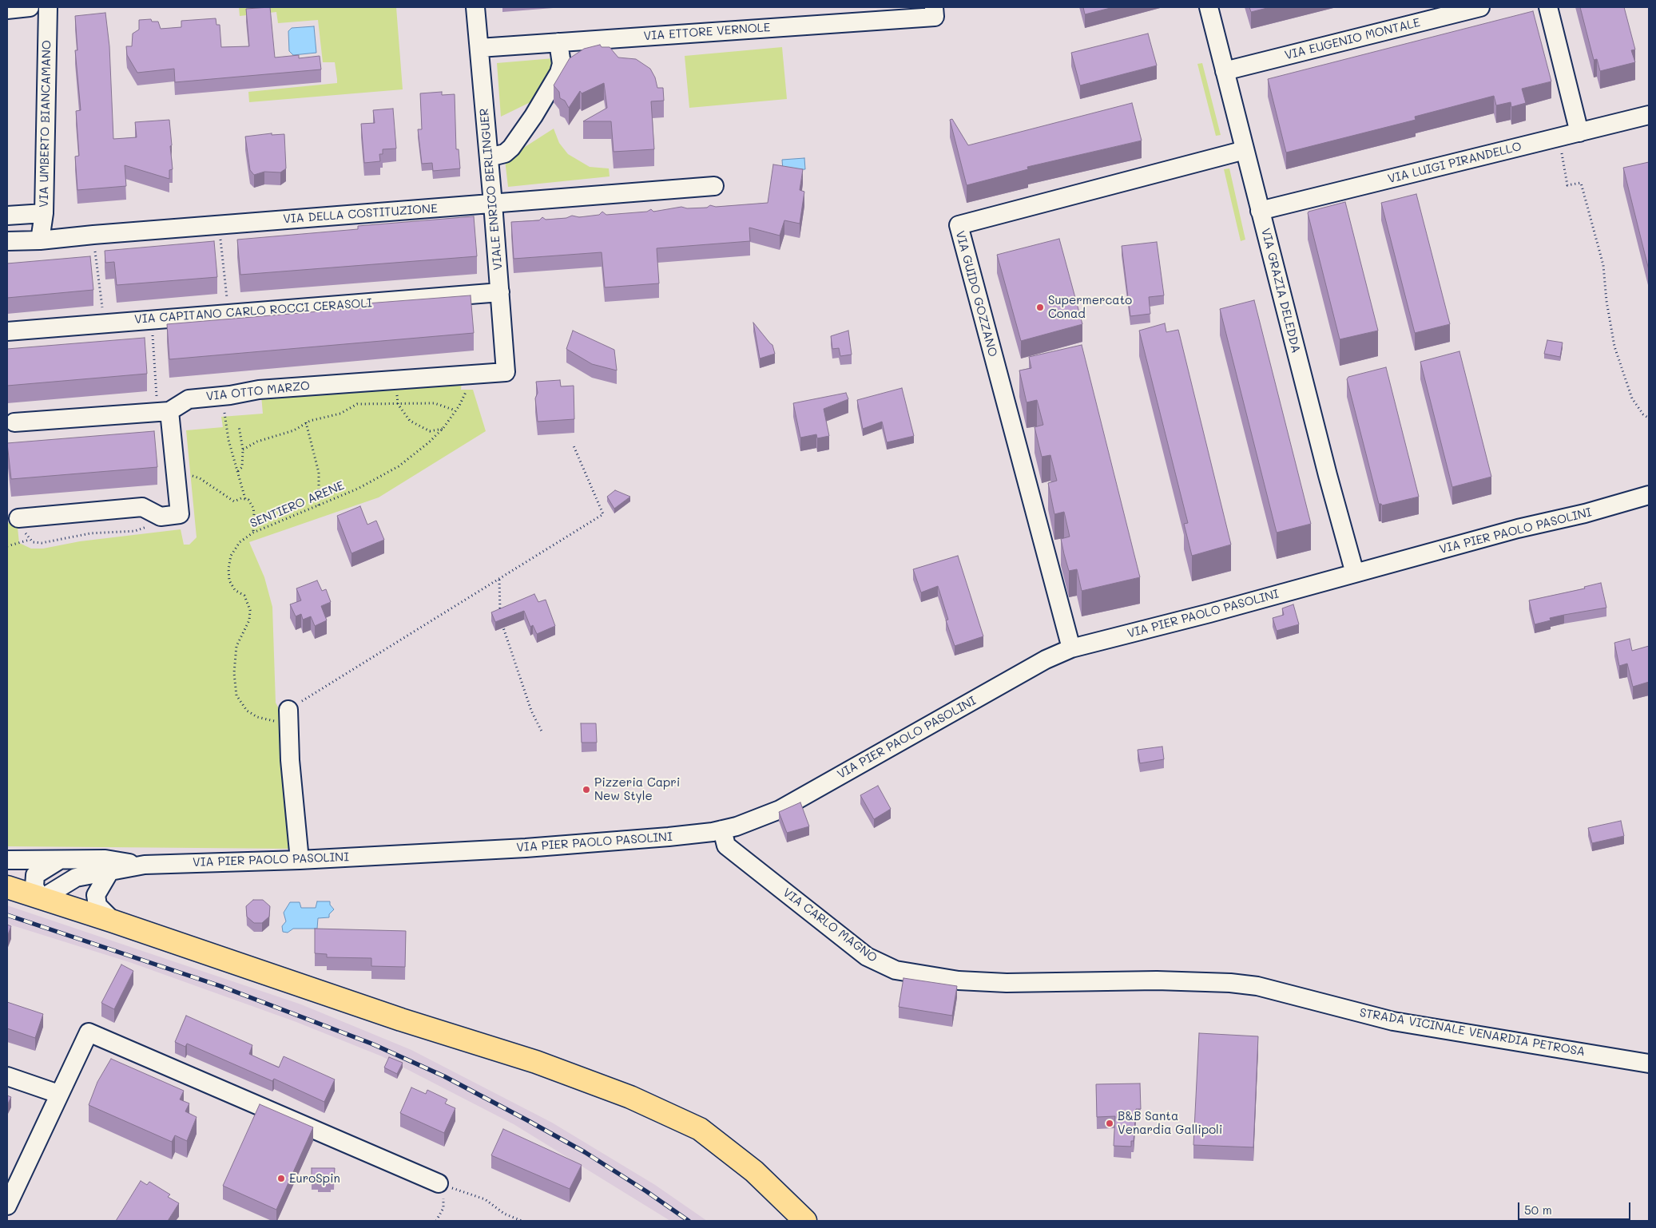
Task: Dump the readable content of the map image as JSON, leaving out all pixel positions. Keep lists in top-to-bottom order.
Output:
{
  "streets": {
    "street": [
      "VIA ETTORE VERNOLE",
      "VIA EUGENIO MONTALE",
      "VIA UMBERTO BIANCAMANO",
      "VIA LUIGI PIRANDELLO",
      "VIALE ENRICO BERLINGUER",
      "VIA DELLA COSTITUZIONE",
      "VIA GRAZIA DELEDDA",
      "VIA GUIDO GOZZANO",
      "VIA CAPITANO CARLO ROCCI CERASOLI",
      "VIA OTTO MARZO",
      "VIA PIER PAOLO PASOLINI",
      "VIA CARLO MAGNO",
      "STRADA VICINALE VENARDIA PETROSA"
    ],
    "path": ["SENTIERO ARENE"]
  },
  "crossings": [
    ["VIA ETTORE VERNOLE", "VIALE ENRICO BERLINGUER"],
    ["VIA EUGENIO MONTALE", "VIA GRAZIA DELEDDA"],
    ["VIA UMBERTO BIANCAMANO", "VIA DELLA COSTITUZIONE"],
    ["VIA LUIGI PIRANDELLO", "VIA GRAZIA DELEDDA"],
    ["VIALE ENRICO BERLINGUER", "VIA DELLA COSTITUZIONE"],
    ["VIALE ENRICO BERLINGUER", "VIA CAPITANO CARLO ROCCI CERASOLI"],
    ["VIALE ENRICO BERLINGUER", "VIA OTTO MARZO"],
    ["VIA GRAZIA DELEDDA", "VIA GUIDO GOZZANO"],
    ["VIA GRAZIA DELEDDA", "VIA PIER PAOLO PASOLINI"],
    ["VIA GUIDO GOZZANO", "VIA PIER PAOLO PASOLINI"],
    ["VIA OTTO MARZO", "SENTIERO ARENE"],
    ["VIA PIER PAOLO PASOLINI", "VIA CARLO MAGNO"],
    ["VIA CARLO MAGNO", "STRADA VICINALE VENARDIA PETROSA"]
  ],
  "places": [
    "Supermercato Conad",
    "Pizzeria Capri New Style",
    "B&B Santa Venardia Gallipoli",
    "EuroSpin"
  ],
  "scale_bar": "50 m"
}
